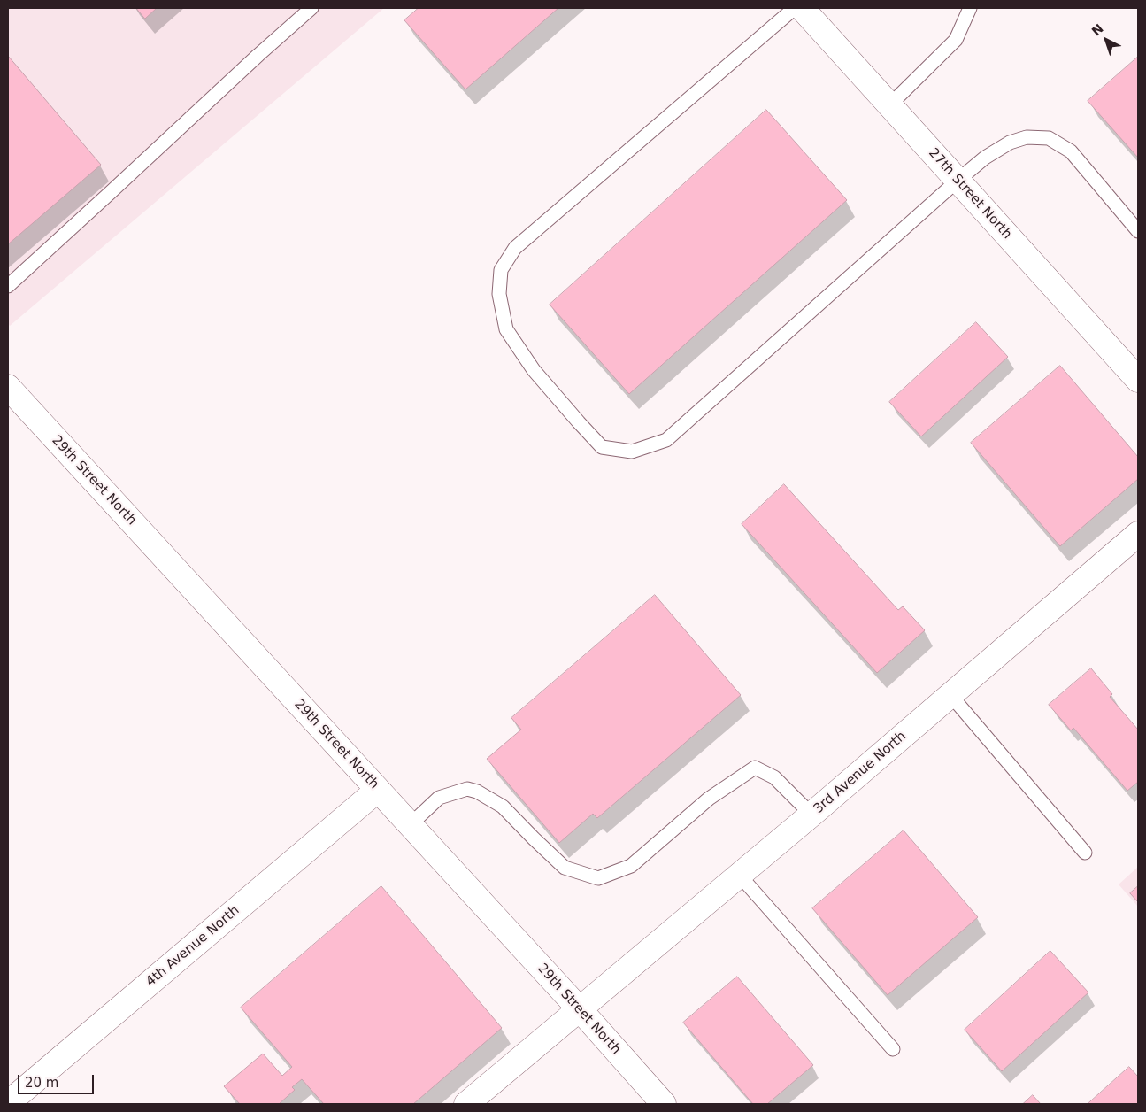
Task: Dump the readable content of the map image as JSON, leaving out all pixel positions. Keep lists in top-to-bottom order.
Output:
{
  "streets": {
    "street": [
      "27th Street North",
      "29th Street North",
      "3rd Avenue North",
      "4th Avenue North"
    ]
  },
  "crossings": [
    ["29th Street North", "3rd Avenue North"],
    ["29th Street North", "4th Avenue North"]
  ],
  "scale_bar": "20 m",
  "north": "top left"
}
